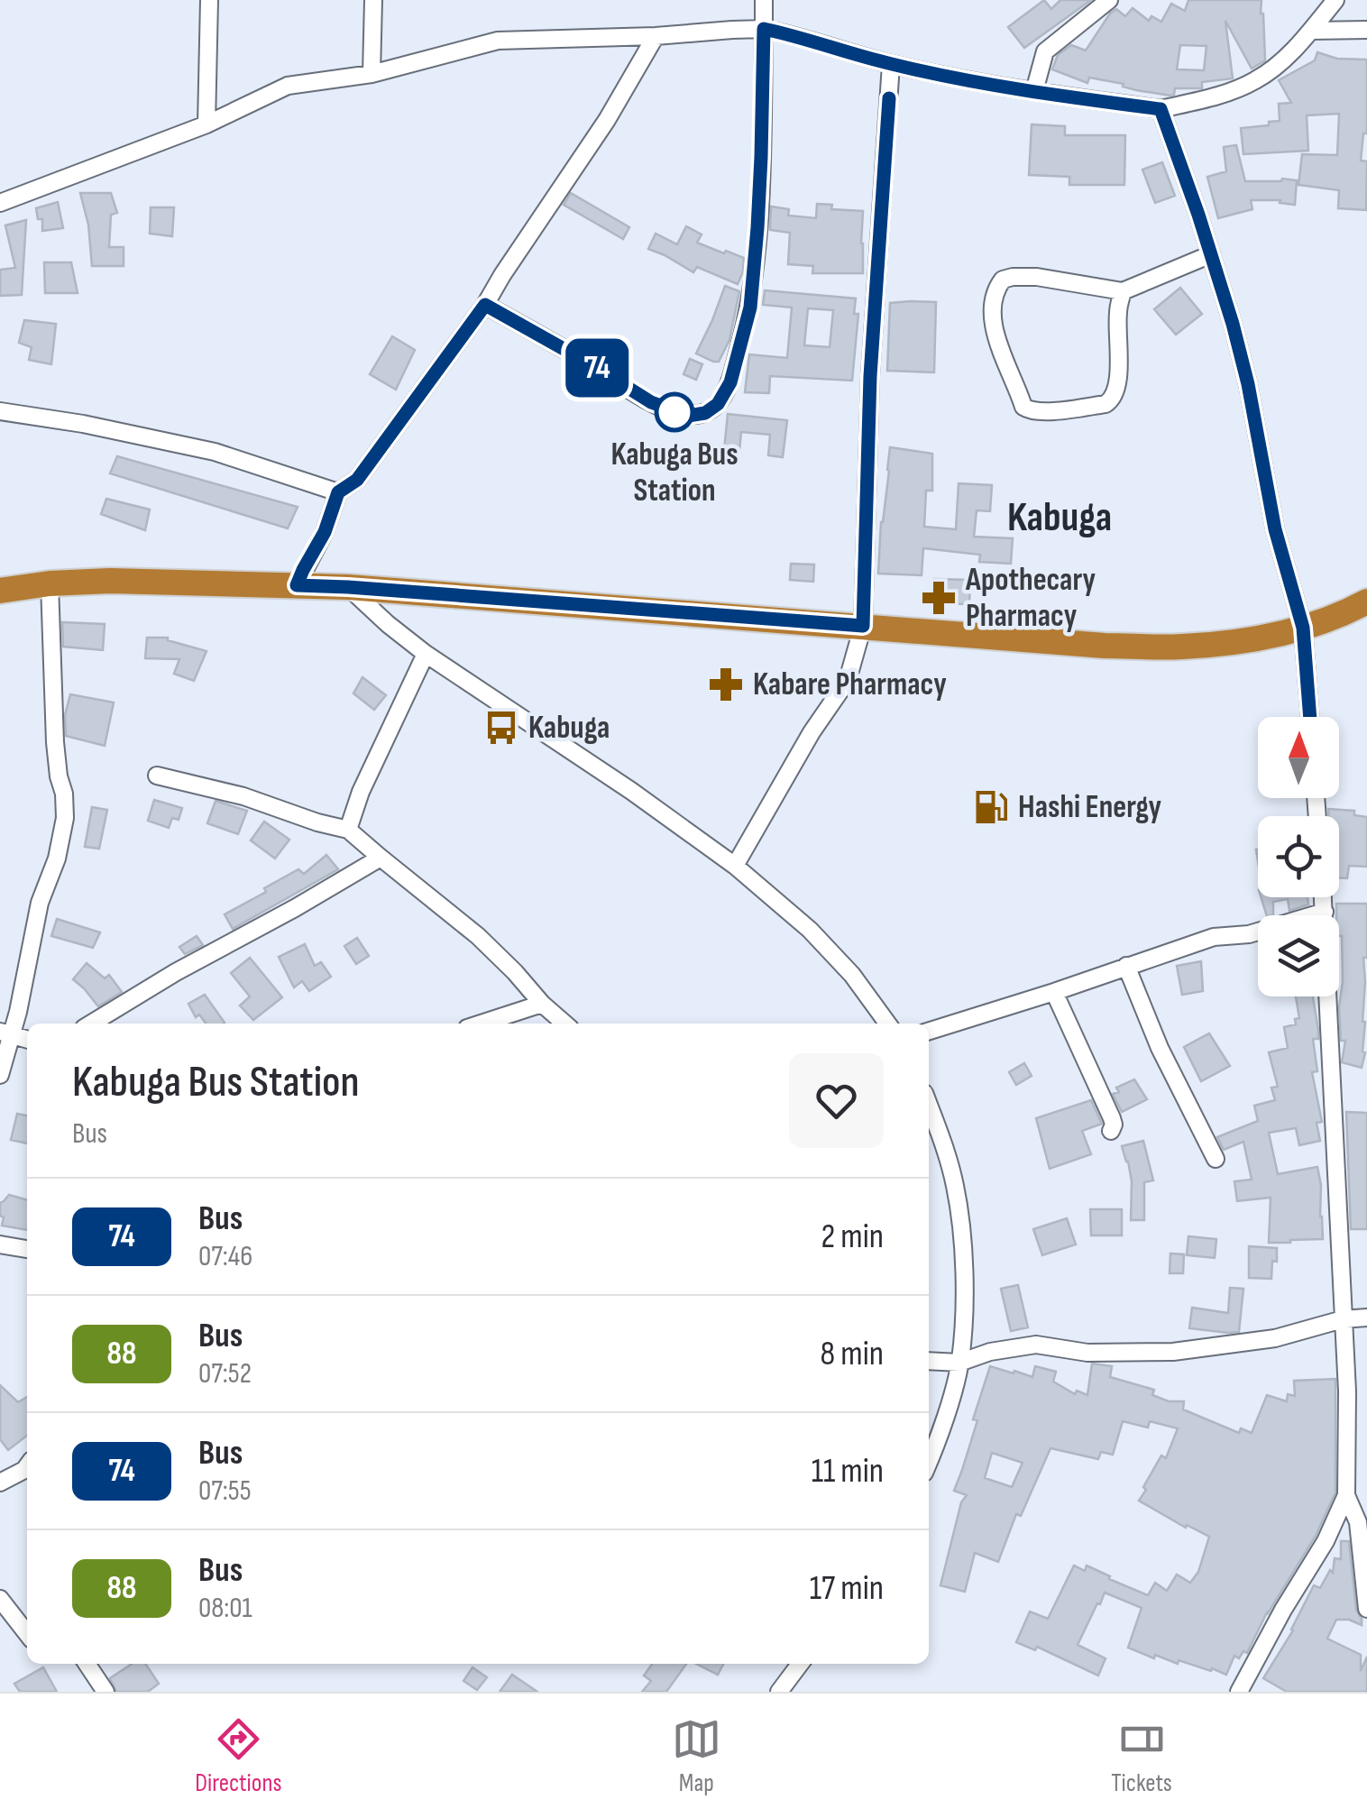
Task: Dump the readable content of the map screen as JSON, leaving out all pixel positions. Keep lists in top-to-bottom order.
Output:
{
  "districts": ["Kabuga"],
  "places": {
    "other": ["Kabuga Bus Station"],
    "pharmacy": ["Apothecary Pharmacy", "Kabare Pharmacy"],
    "bus stop": ["Kabuga"],
    "fuel station": ["Hashi Energy"]
  },
  "lines": ["bus line 74"],
  "north": "top",
  "page": {
    "on_map": "74",
    "heading": ["Kabuga Bus Station", "Bus"],
    "list": [
      {
        "mark": "74",
        "name": "Bus",
        "note": "07:46",
        "value": "2 min"
      },
      {
        "mark": "88",
        "name": "Bus",
        "note": "07:52",
        "value": "8 min"
      },
      {
        "mark": "74",
        "name": "Bus",
        "note": "07:55",
        "value": "11 min"
      },
      {
        "mark": "88",
        "name": "Bus",
        "note": "08:01",
        "value": "17 min"
      }
    ],
    "tabs": ["Directions", "Map", "Tickets"]
  }
}
